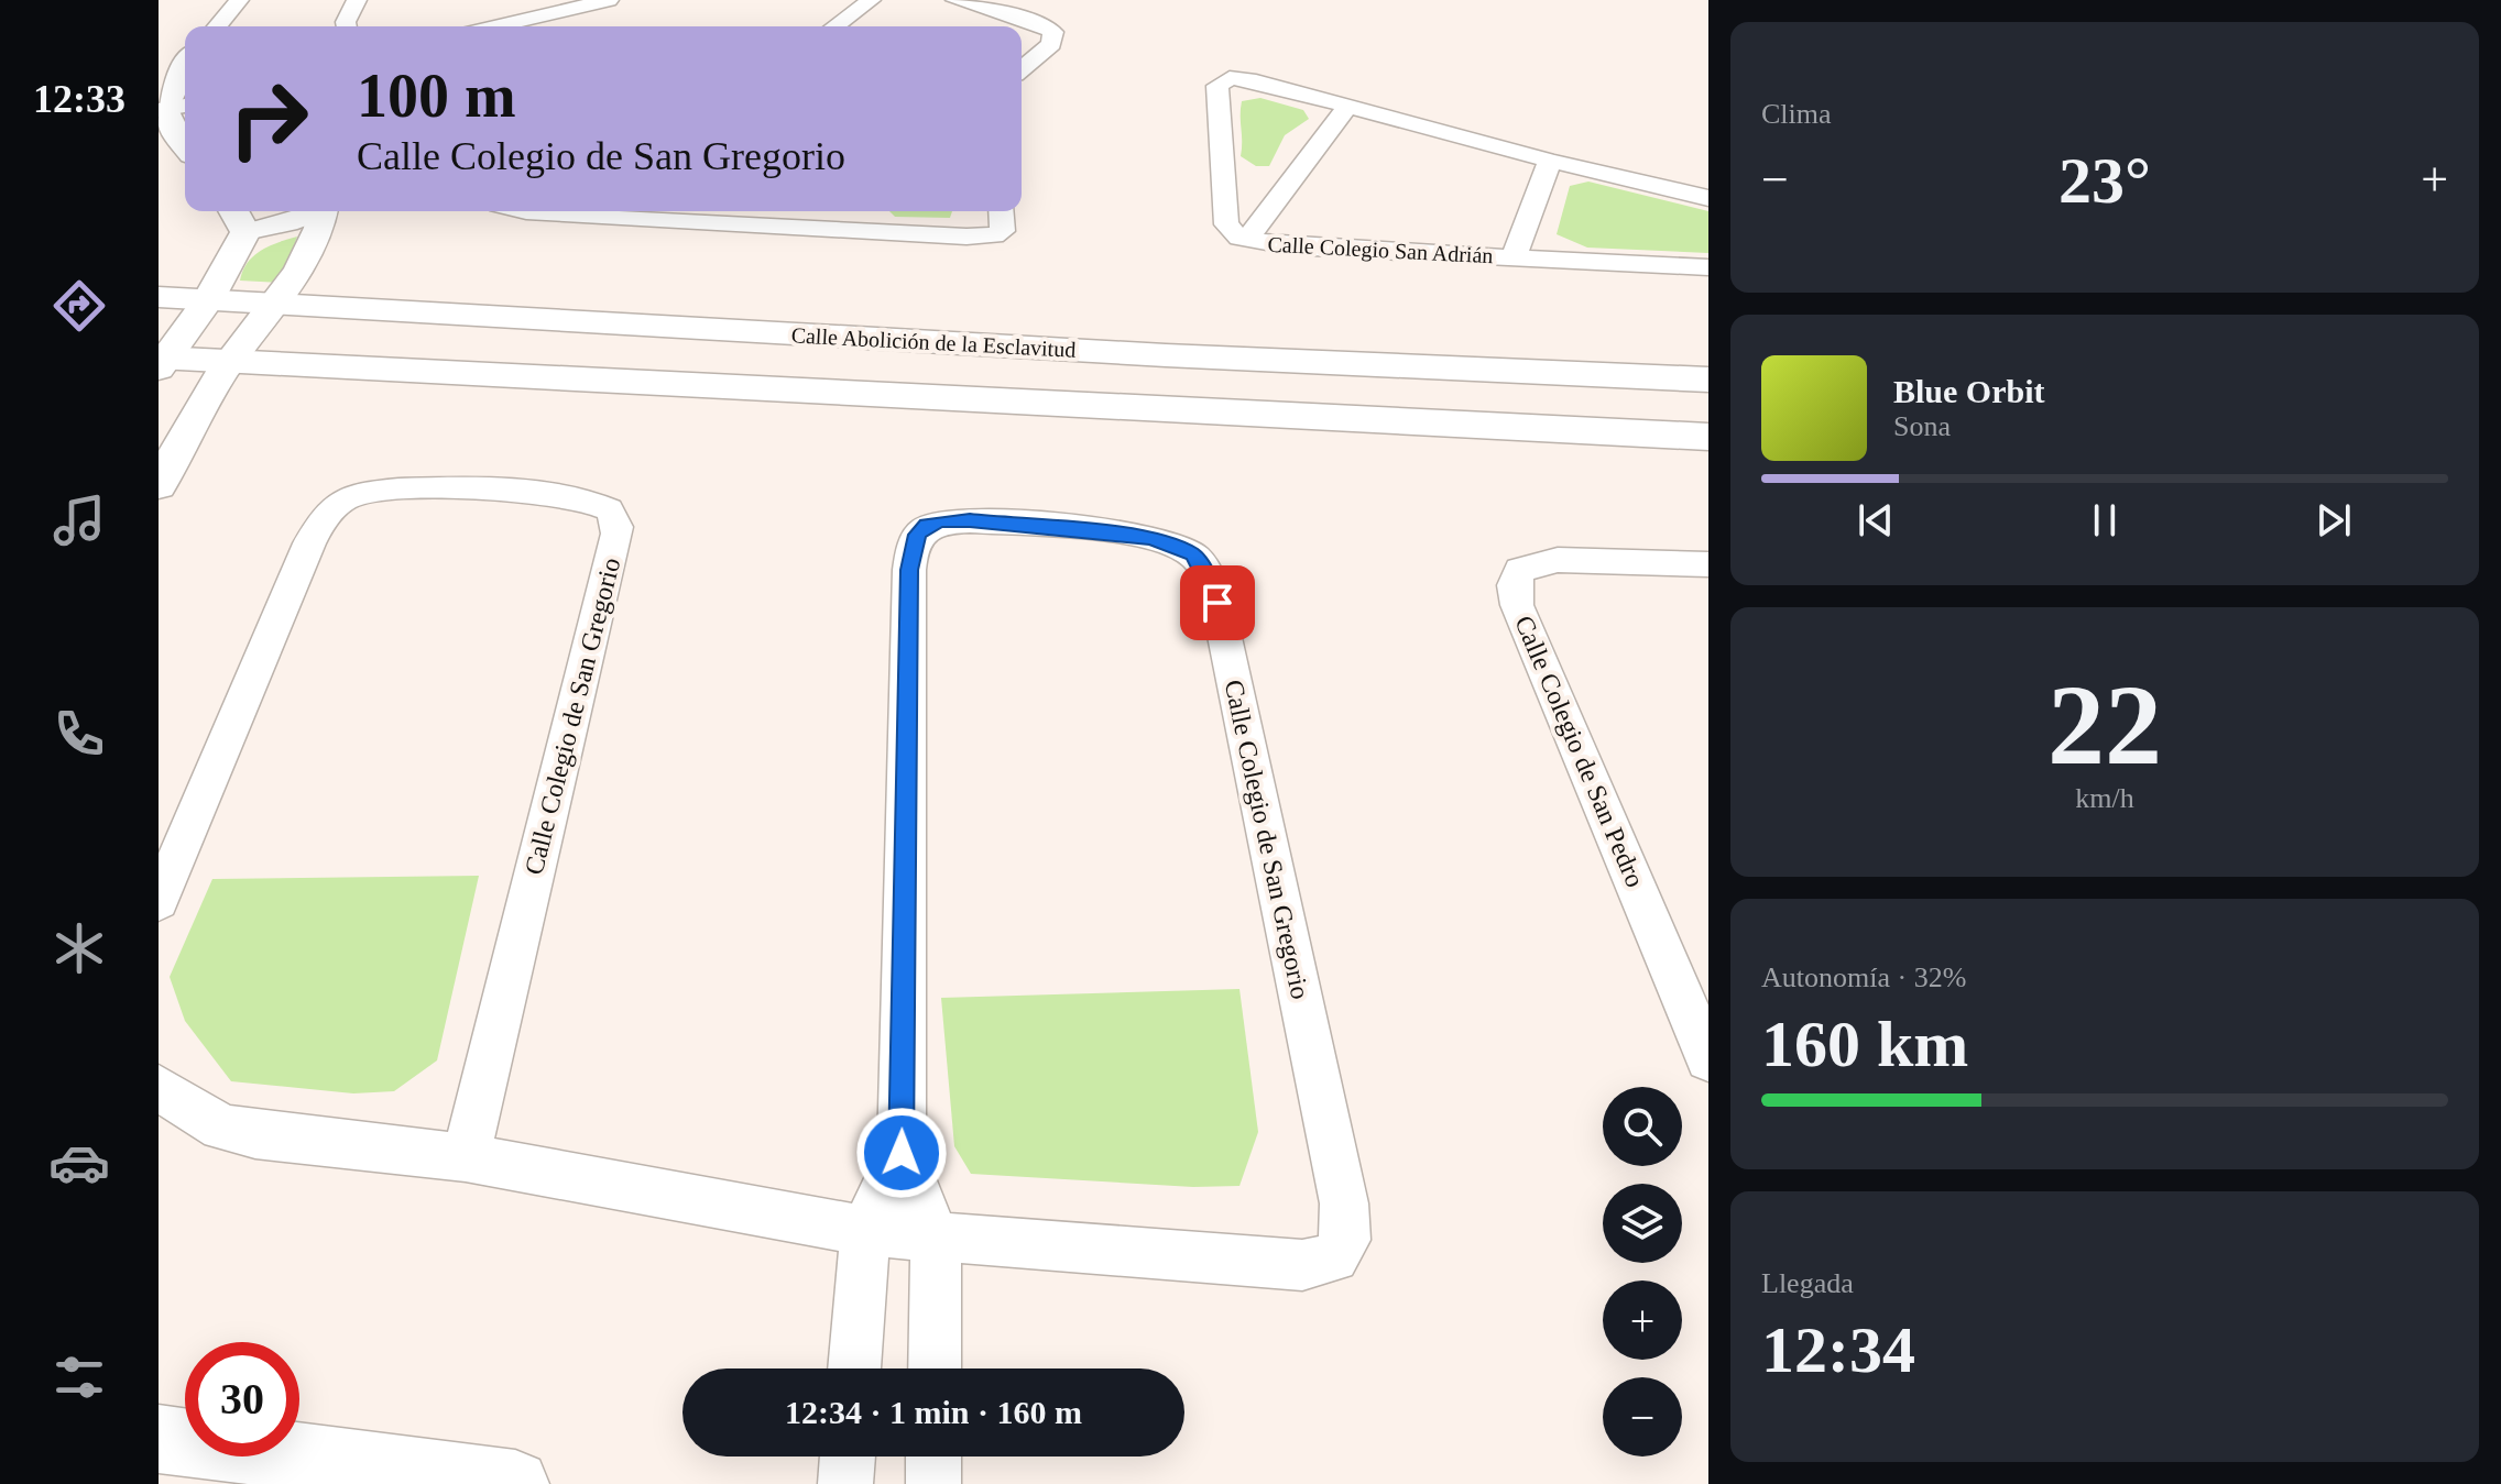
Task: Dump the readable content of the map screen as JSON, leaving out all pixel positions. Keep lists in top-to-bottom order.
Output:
{
  "streets": {
    "main road": ["Calle Abolición de la Esclavitud"],
    "street": ["Calle Colegio San Adrián", "Calle Colegio de San Gregorio", "Calle Colegio de San Pedro"]
  },
  "page": {
    "tabs": "12:33",
    "tile": [
      "Clima",
      ["22", "km/h"],
      ["Autonomía · 32%", "160 km"],
      ["Llegada", "12:34"]
    ],
    "turn": ["100 m", "Calle Colegio de San Gregorio"],
    "heat": ["−", "23°", "+"],
    "song": ["Blue Orbit", "Sona"],
    "map_buttons": ["+", "−"],
    "limit": "30",
    "trip": "12:34 · 1 min · 160 m"
  }
}
